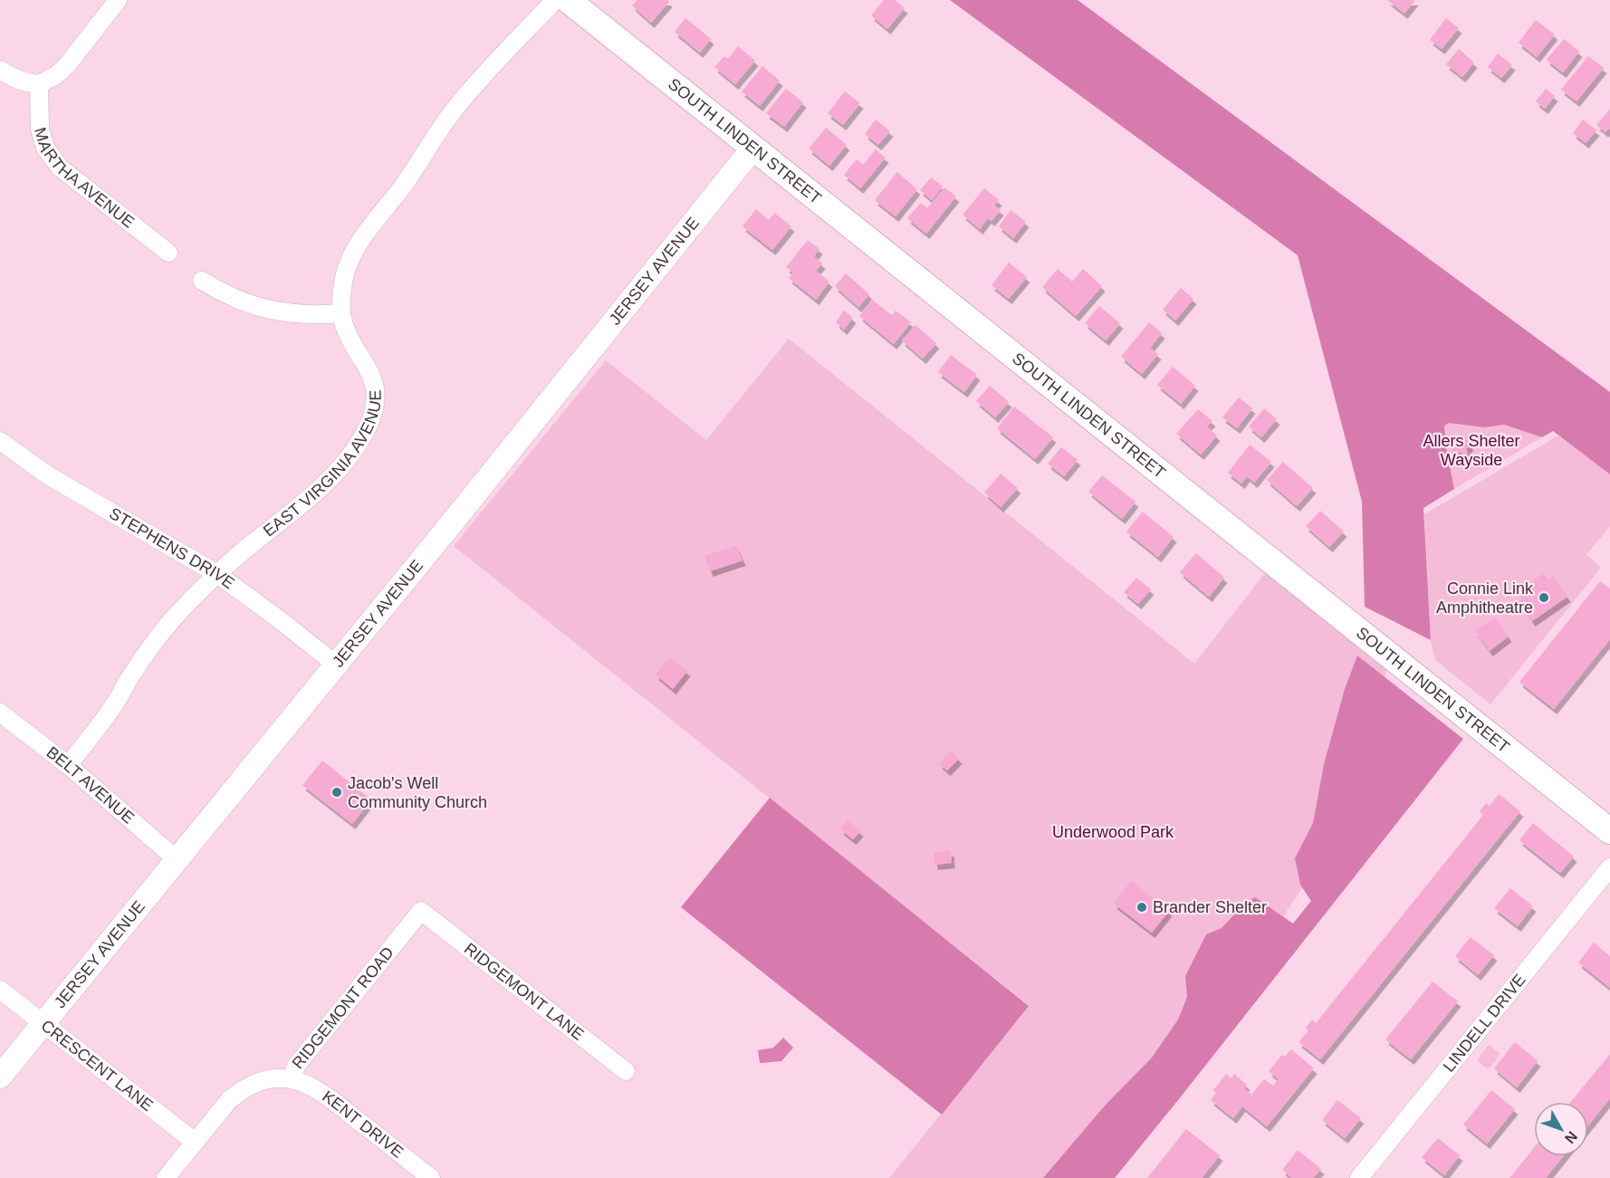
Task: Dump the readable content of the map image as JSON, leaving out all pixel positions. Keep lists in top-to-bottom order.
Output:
{
  "streets": {
    "main road": ["SOUTH LINDEN STREET"],
    "street": [
      "MARTHA AVENUE",
      "JERSEY AVENUE",
      "EAST VIRGINIA AVENUE",
      "STEPHENS DRIVE",
      "BELT AVENUE",
      "RIDGEMONT LANE",
      "RIDGEMONT ROAD",
      "LINDELL DRIVE",
      "CRESCENT LANE",
      "KENT DRIVE"
    ]
  },
  "crossings": [
    ["SOUTH LINDEN STREET", "JERSEY AVENUE"],
    ["JERSEY AVENUE", "STEPHENS DRIVE"],
    ["JERSEY AVENUE", "BELT AVENUE"],
    ["JERSEY AVENUE", "CRESCENT LANE"],
    ["EAST VIRGINIA AVENUE", "STEPHENS DRIVE"],
    ["EAST VIRGINIA AVENUE", "BELT AVENUE"],
    ["RIDGEMONT LANE", "RIDGEMONT ROAD"],
    ["RIDGEMONT ROAD", "CRESCENT LANE"],
    ["RIDGEMONT ROAD", "KENT DRIVE"]
  ],
  "parks": ["Allers Shelter Wayside", "Underwood Park"],
  "places": ["Connie Link Amphitheatre", "Jacob's Well Community Church", "Brander Shelter"],
  "north": "bottom right"
}
